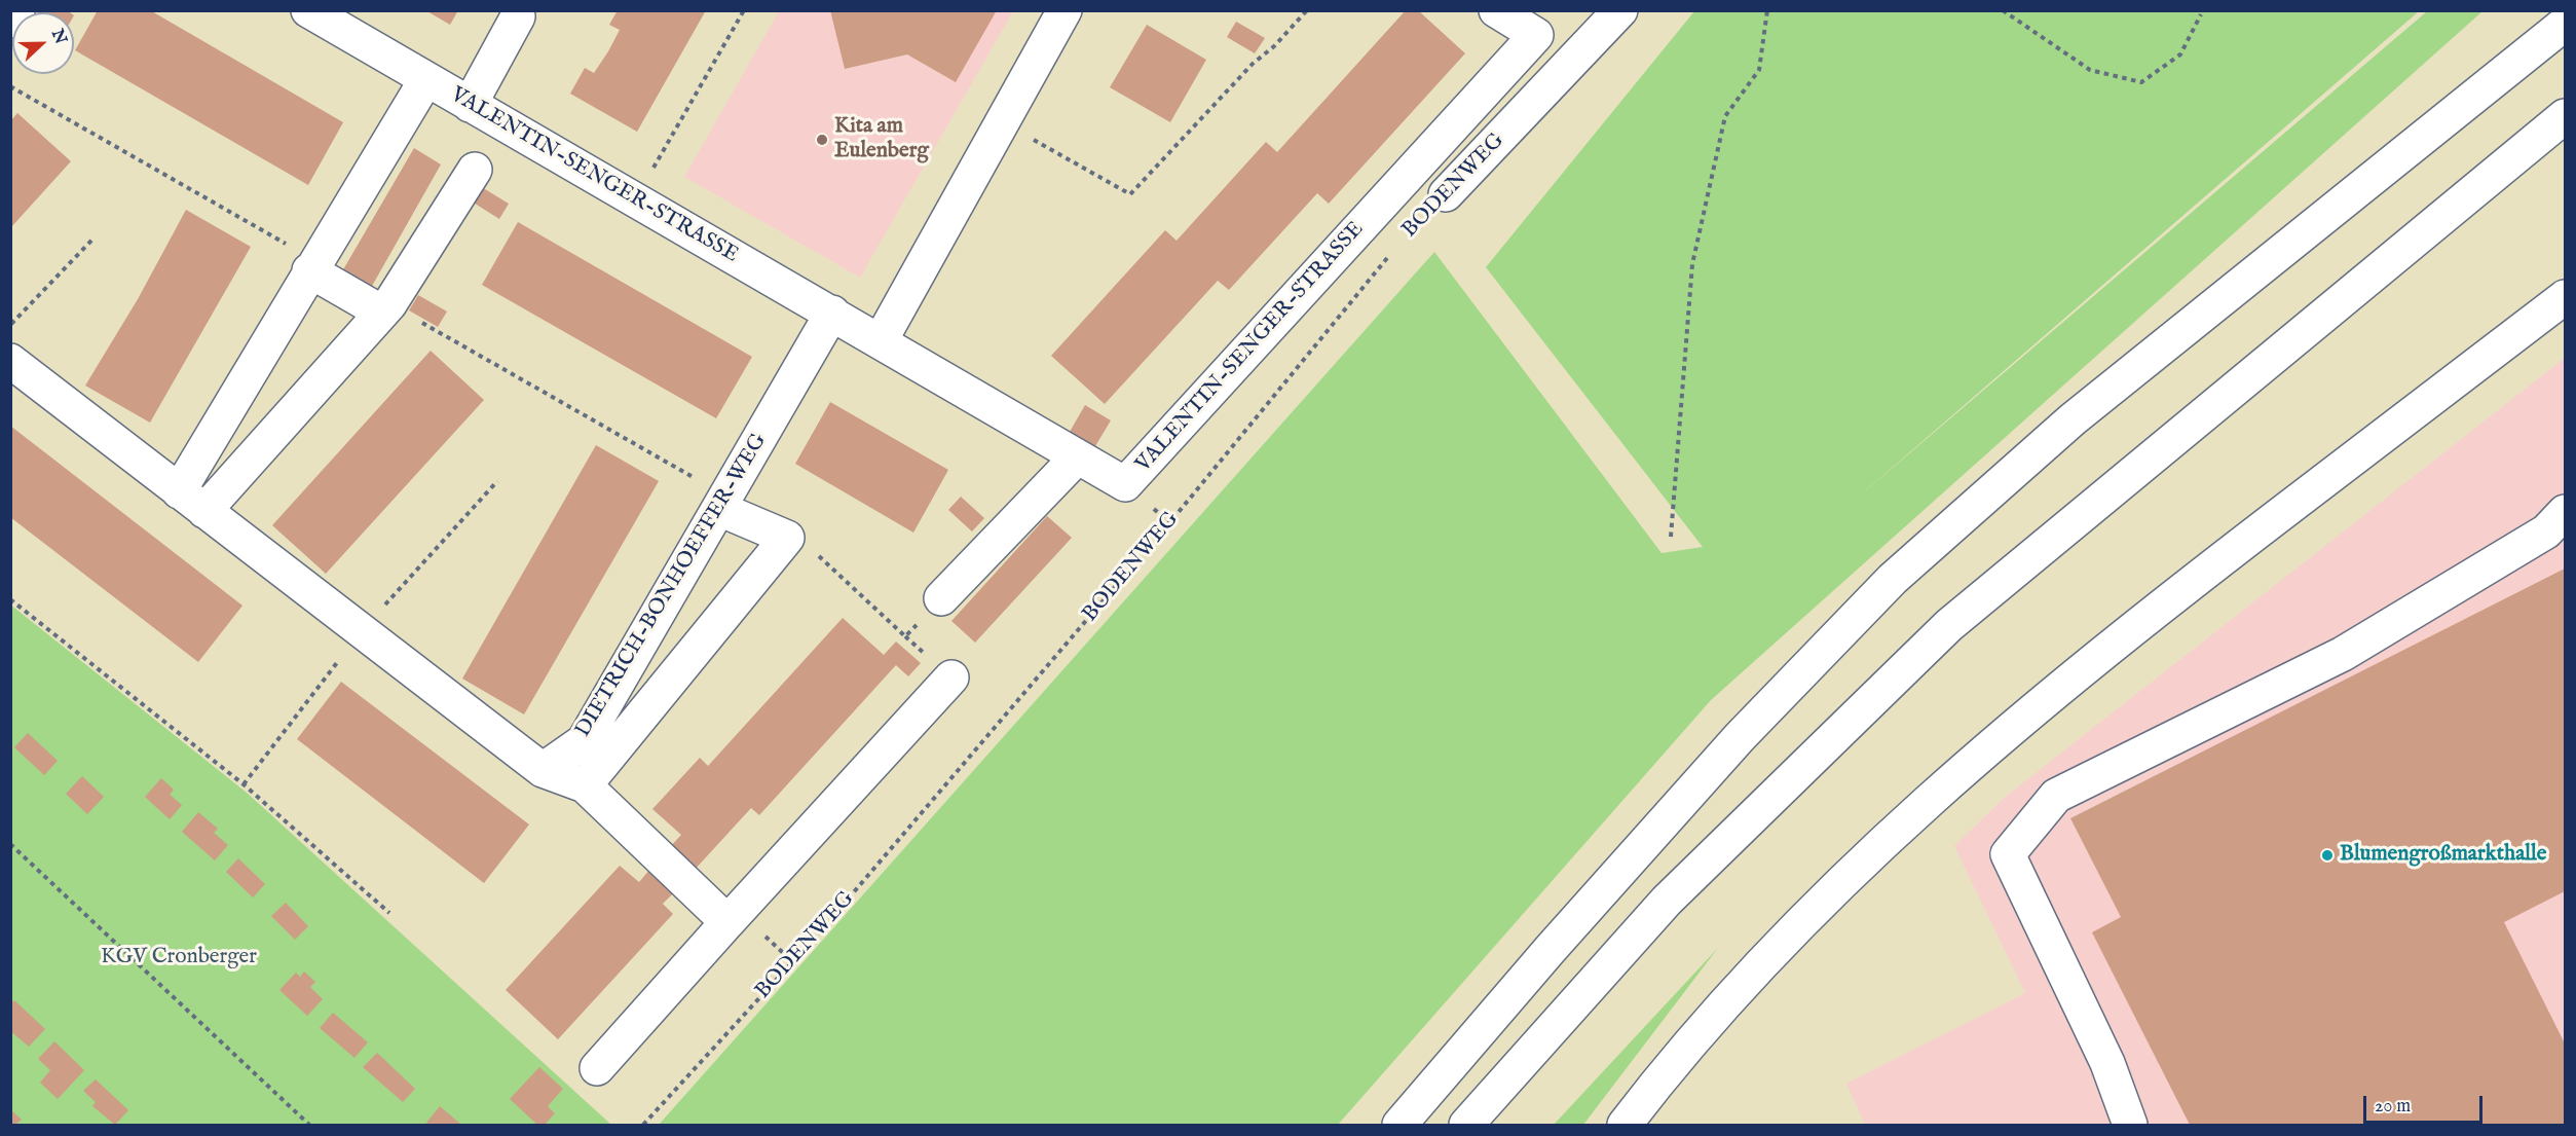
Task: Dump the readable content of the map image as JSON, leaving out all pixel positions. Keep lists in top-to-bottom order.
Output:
{
  "streets": {
    "main road": ["VALENTIN-SENGER-STRASSE", "BODENWEG", "DIETRICH-BONHOEFFER-WEG"]
  },
  "crossings": [
    ["VALENTIN-SENGER-STRASSE", "DIETRICH-BONHOEFFER-WEG"]
  ],
  "parks": ["KGV Cronberger"],
  "places": ["Kita am Eulenberg", "Blumengroßmarkthalle"],
  "scale_bar": "20 m",
  "north": "right"
}
